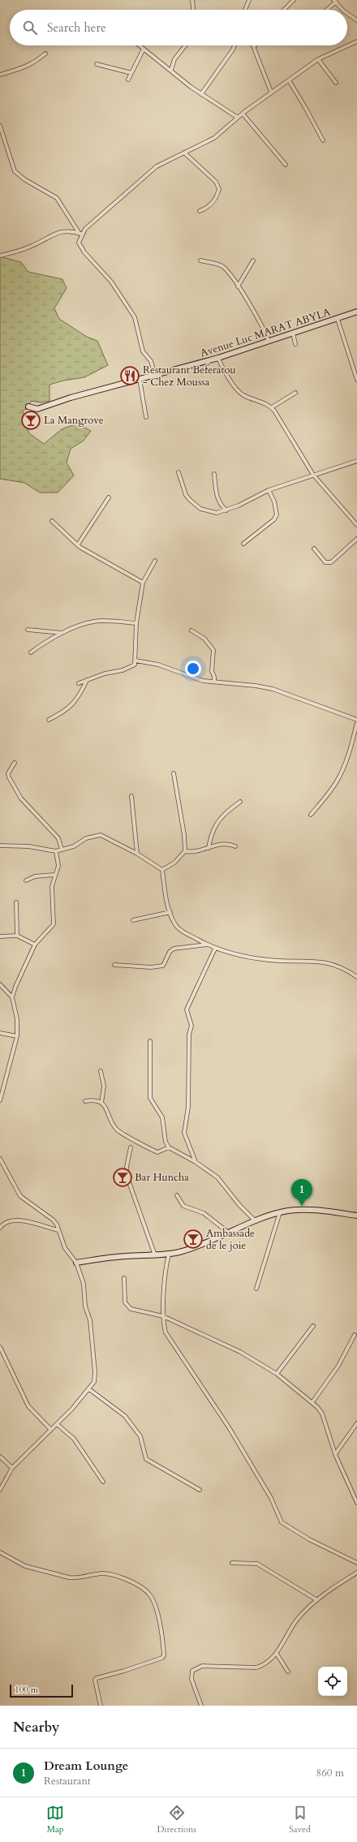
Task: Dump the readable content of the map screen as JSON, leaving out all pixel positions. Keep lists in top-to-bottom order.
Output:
{
  "streets": {
    "street": ["Avenue Luc MARAT ABYLA"]
  },
  "places": {
    "restaurant": ["Restaurant Beferatou - Chez Moussa"],
    "bar": ["La Mangrove", "Bar Huncha", "Ambassade de le joie"]
  },
  "scale_bar": "100 m",
  "page": {
    "search": "Search here",
    "pins": "1",
    "scale": "100 m",
    "heading": "Nearby",
    "list": [
      {
        "mark": "1",
        "name": "Dream Lounge",
        "note": "Restaurant",
        "value": "860 m"
      }
    ],
    "nav": ["Map", "Directions", "Saved"]
  }
}
